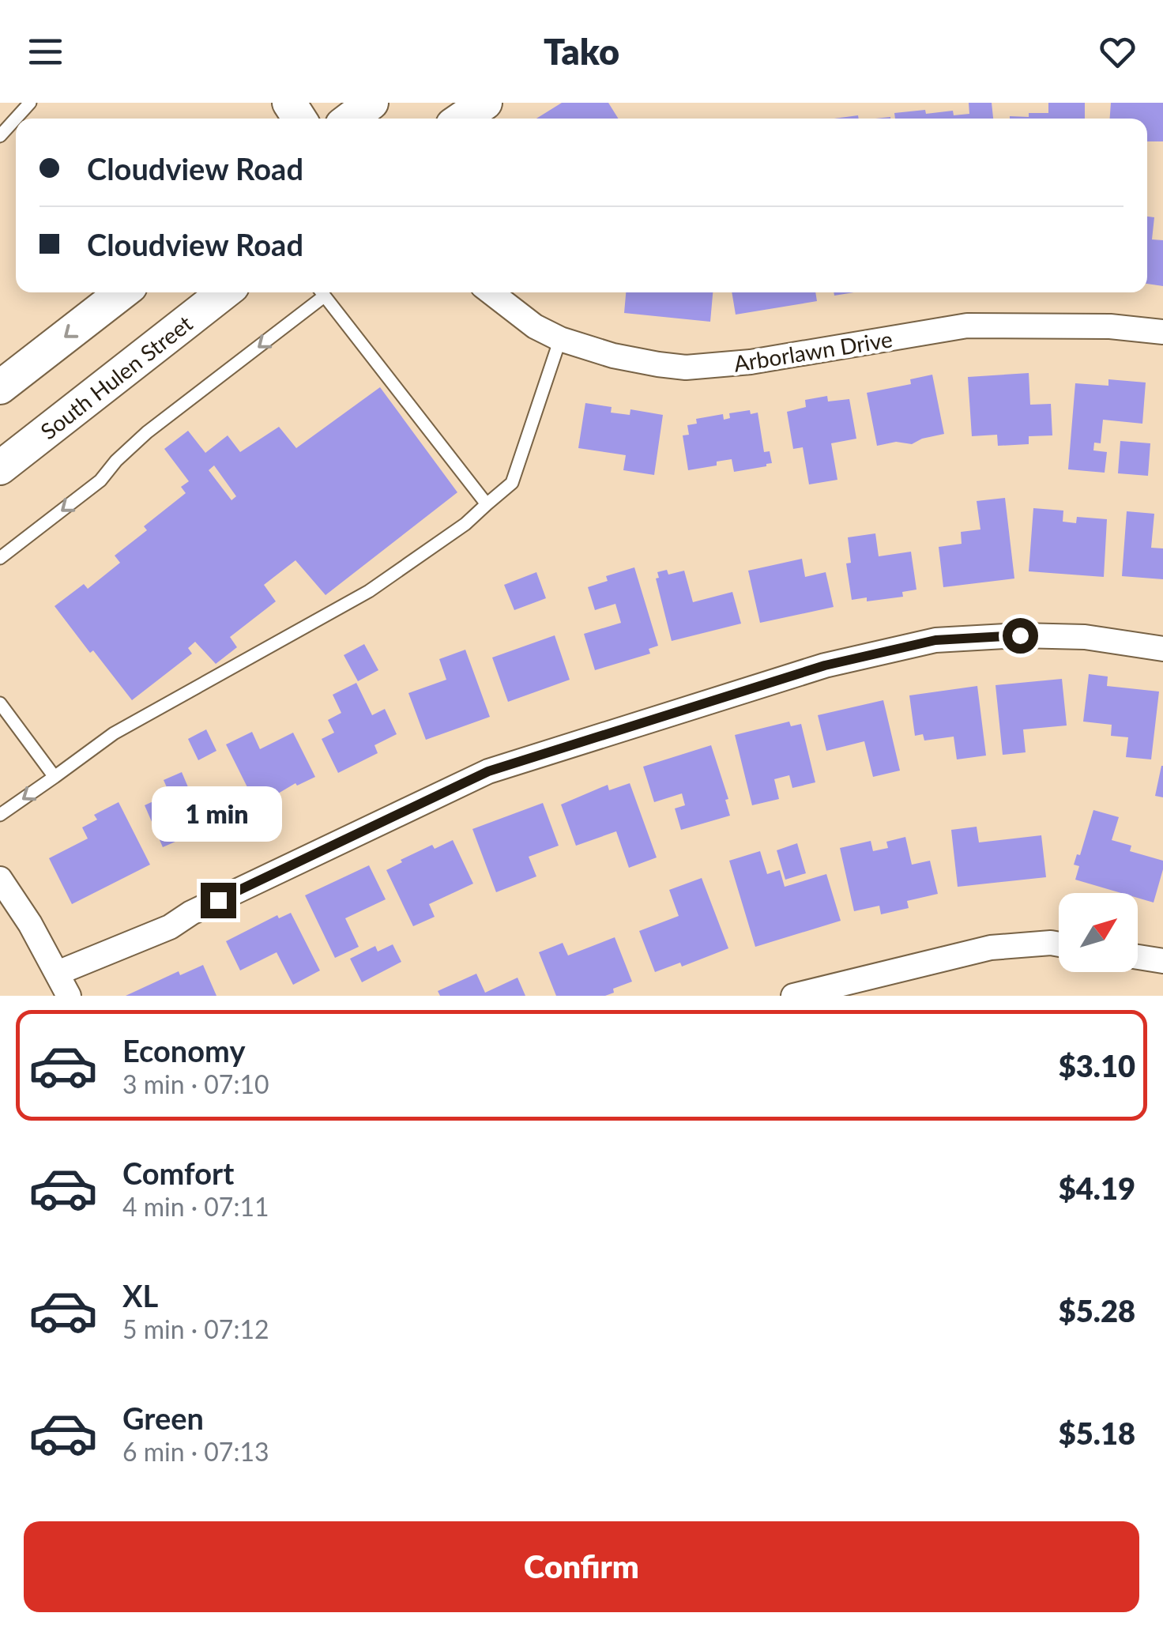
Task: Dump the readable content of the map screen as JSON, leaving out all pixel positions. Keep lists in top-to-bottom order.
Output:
{
  "streets": {
    "main road": ["South Hulen Street"],
    "street": ["Arborlawn Drive"]
  },
  "north": "top right",
  "page": {
    "header": "Tako",
    "banner": ["Cloudview Road", "Cloudview Road"],
    "bubble": "1 min",
    "list": [
      {
        "name": "Economy",
        "note": "3 min · 07:10",
        "value": "$3.10"
      },
      {
        "name": "Comfort",
        "note": "4 min · 07:11",
        "value": "$4.19"
      },
      {
        "name": "XL",
        "note": "5 min · 07:12",
        "value": "$5.28"
      },
      {
        "name": "Green",
        "note": "6 min · 07:13",
        "value": "$5.18"
      }
    ],
    "buttons": "Confirm"
  }
}
